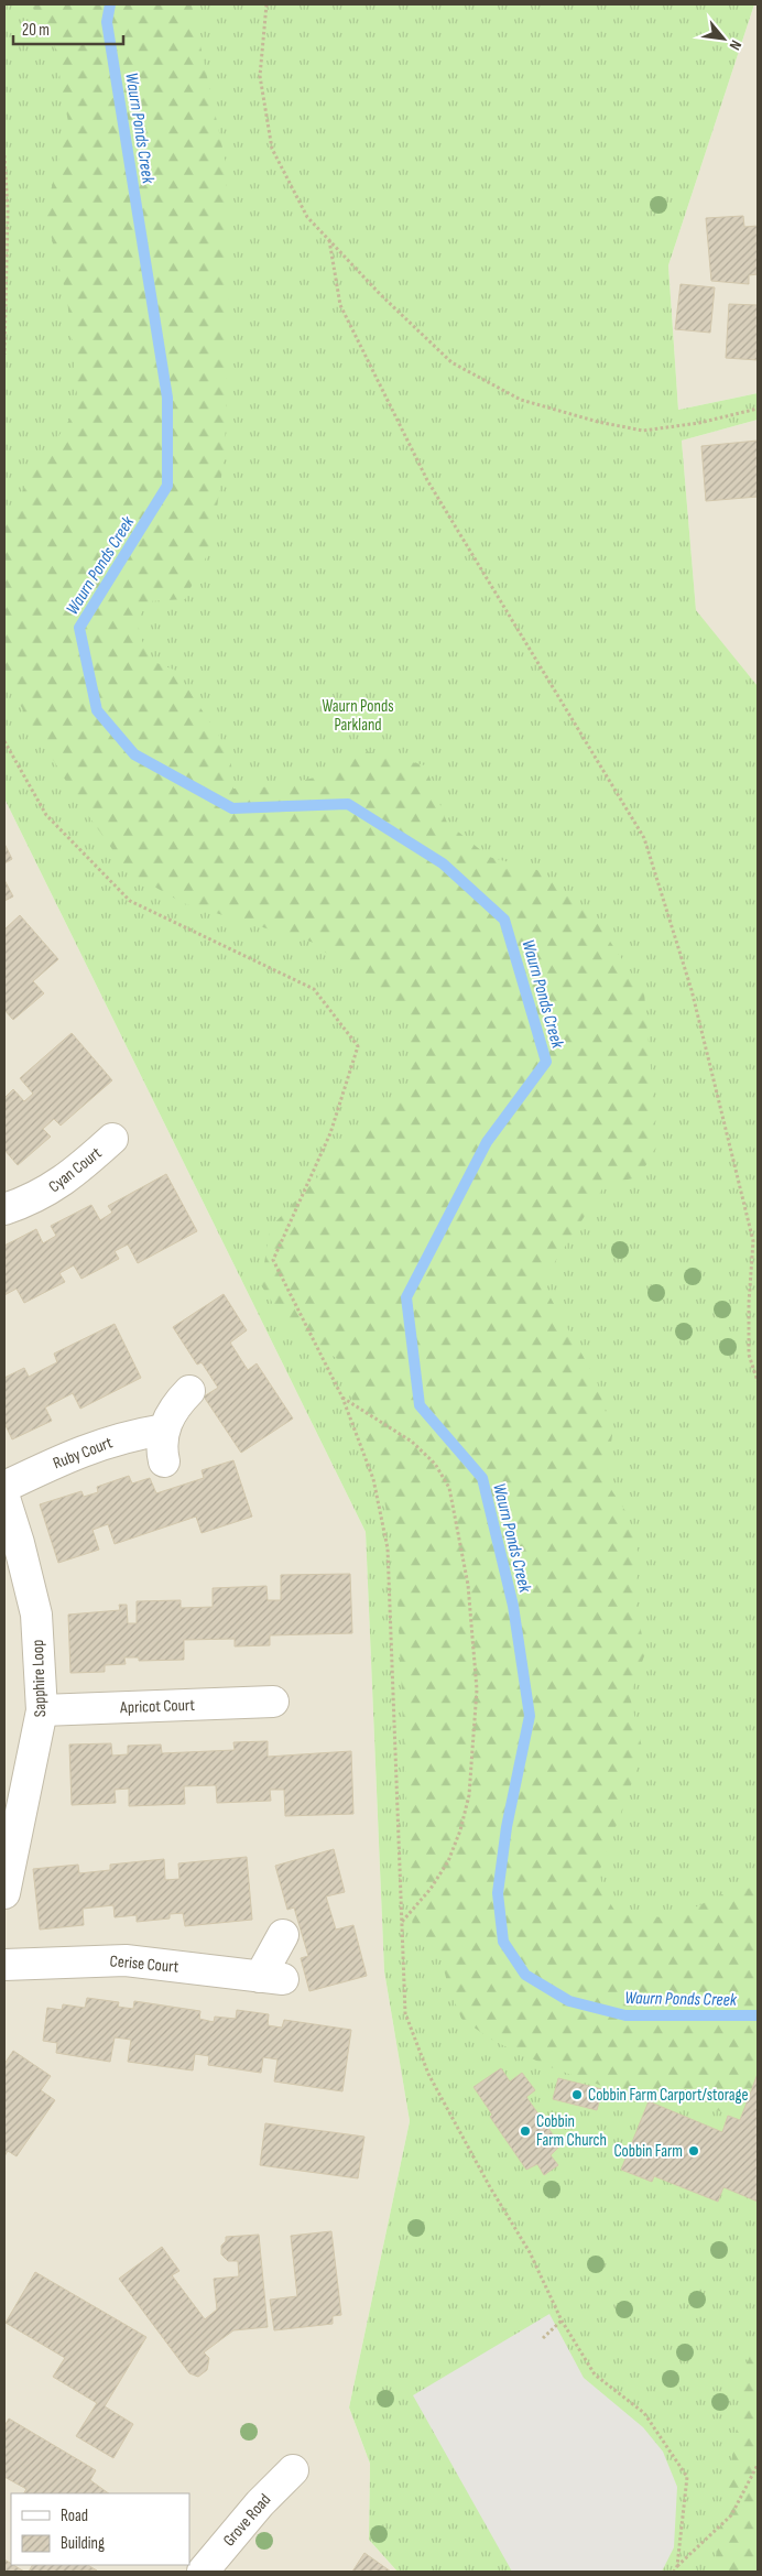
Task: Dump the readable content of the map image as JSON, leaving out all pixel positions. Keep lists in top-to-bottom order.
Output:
{
  "streets": {
    "street": [
      "Cyan Court",
      "Ruby Court",
      "Sapphire Loop",
      "Apricot Court",
      "Cerise Court",
      "Grove Road"
    ]
  },
  "crossings": [
    ["Ruby Court", "Sapphire Loop"],
    ["Sapphire Loop", "Apricot Court"]
  ],
  "water": ["Waurn Ponds Creek"],
  "parks": ["Waurn Ponds Parkland"],
  "places": ["Cobbin Farm Carport/storage", "Cobbin Farm Church", "Cobbin Farm"],
  "legend": ["Road", "Building"],
  "scale_bar": "20 m",
  "north": "bottom right"
}
